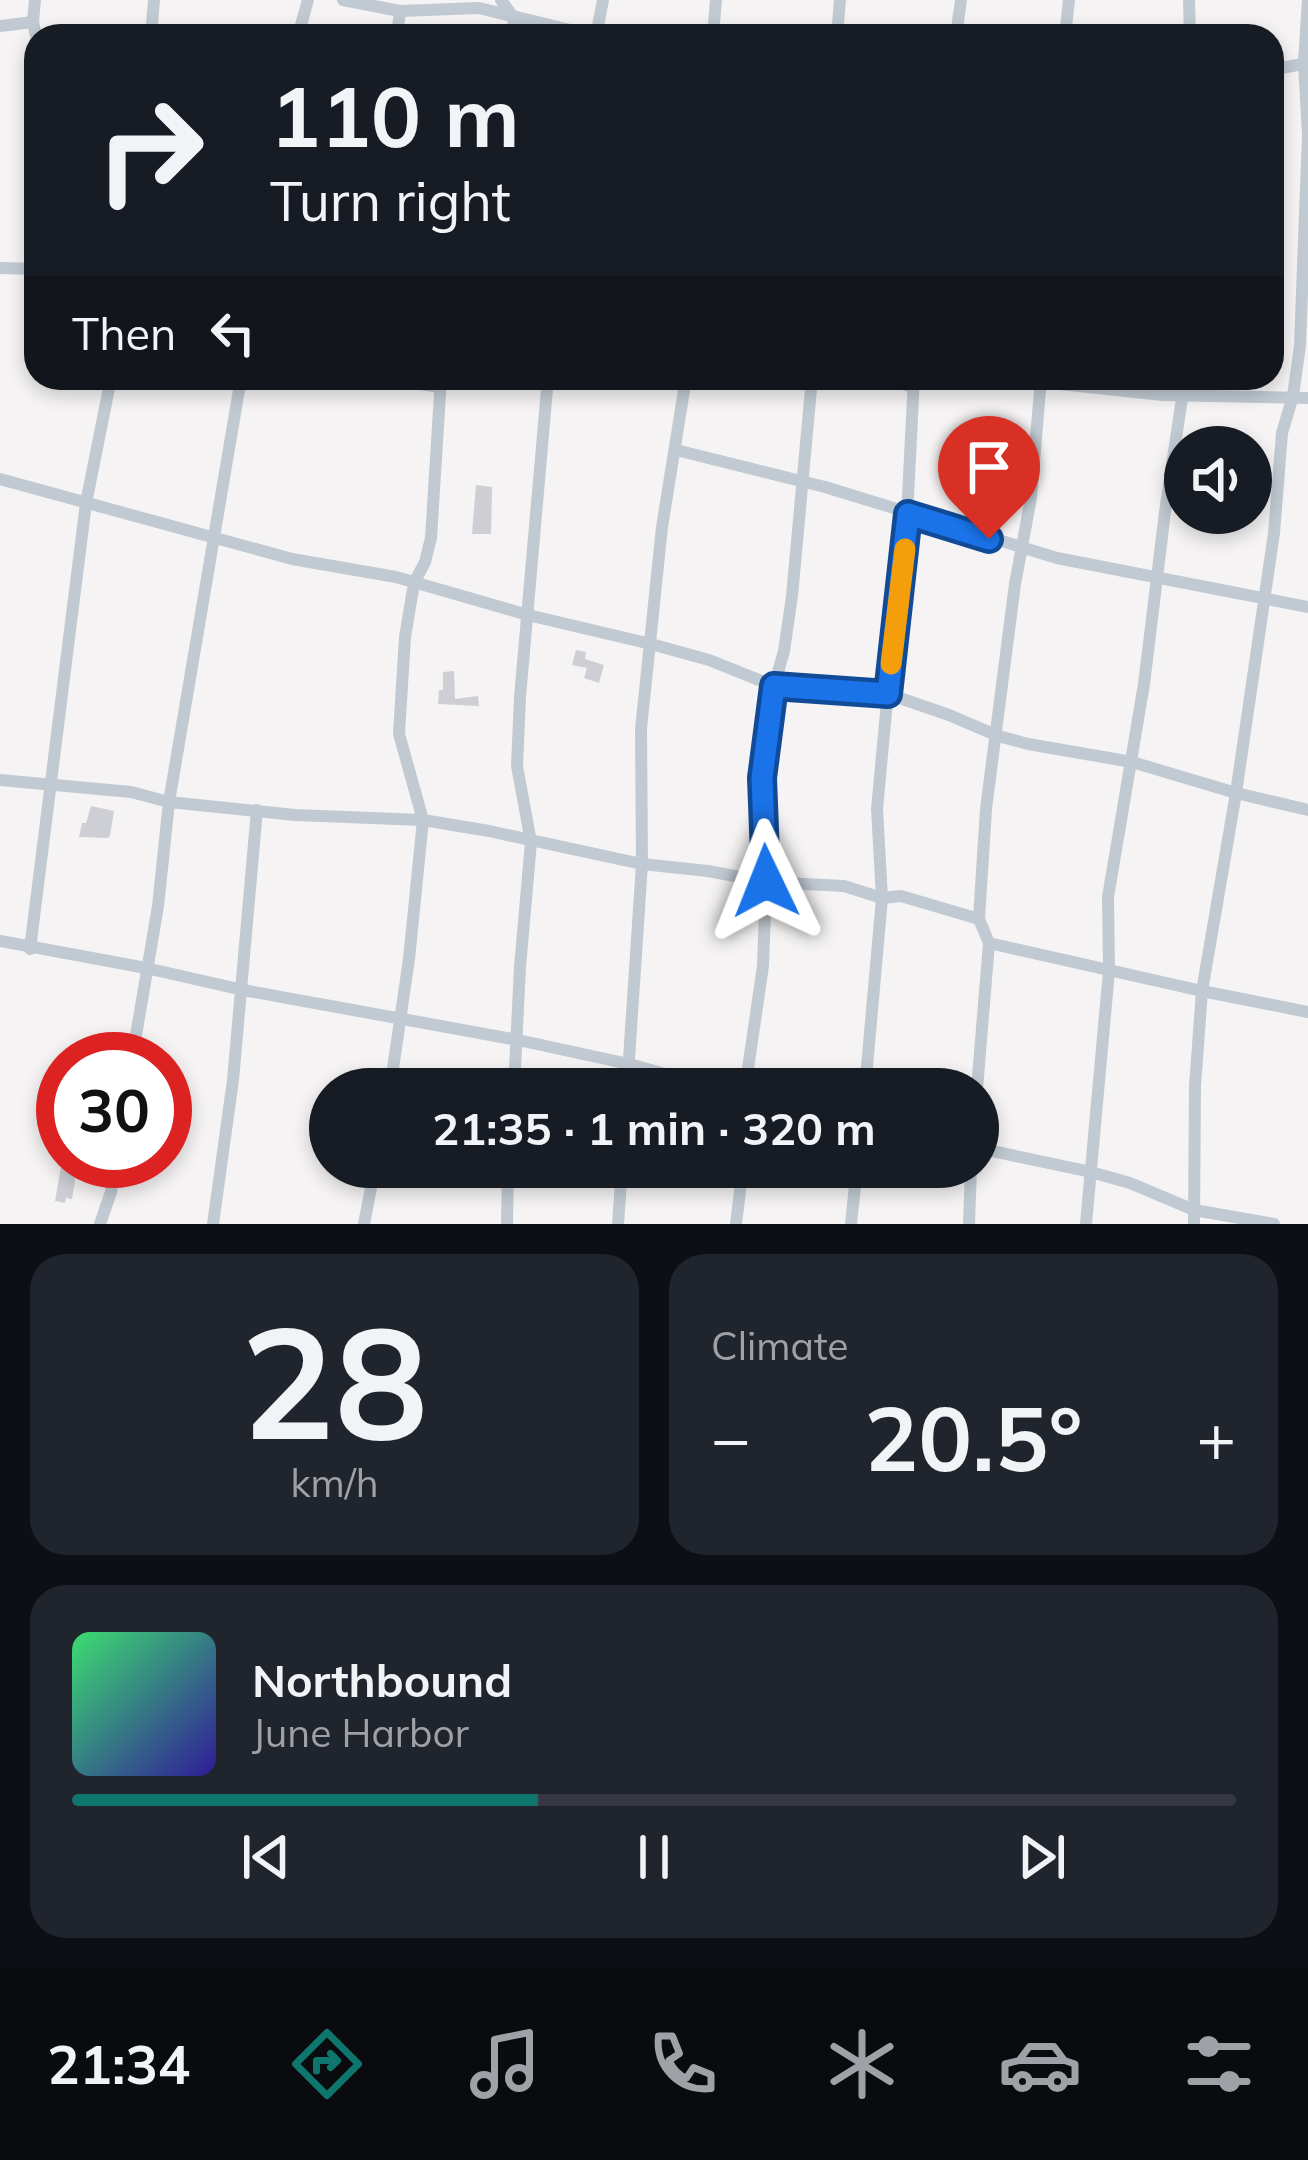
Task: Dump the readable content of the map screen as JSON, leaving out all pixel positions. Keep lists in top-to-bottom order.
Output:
{
  "page": {
    "turn": ["110 m", "Turn right"],
    "then": "Then",
    "limit": "30",
    "trip": "21:35 · 1 min · 320 m",
    "tile": [
      ["28", "km/h"],
      "Climate"
    ],
    "heat": ["−", "20.5°", "+"],
    "song": ["Northbound", "June Harbor"],
    "tabs": "21:34"
  }
}
